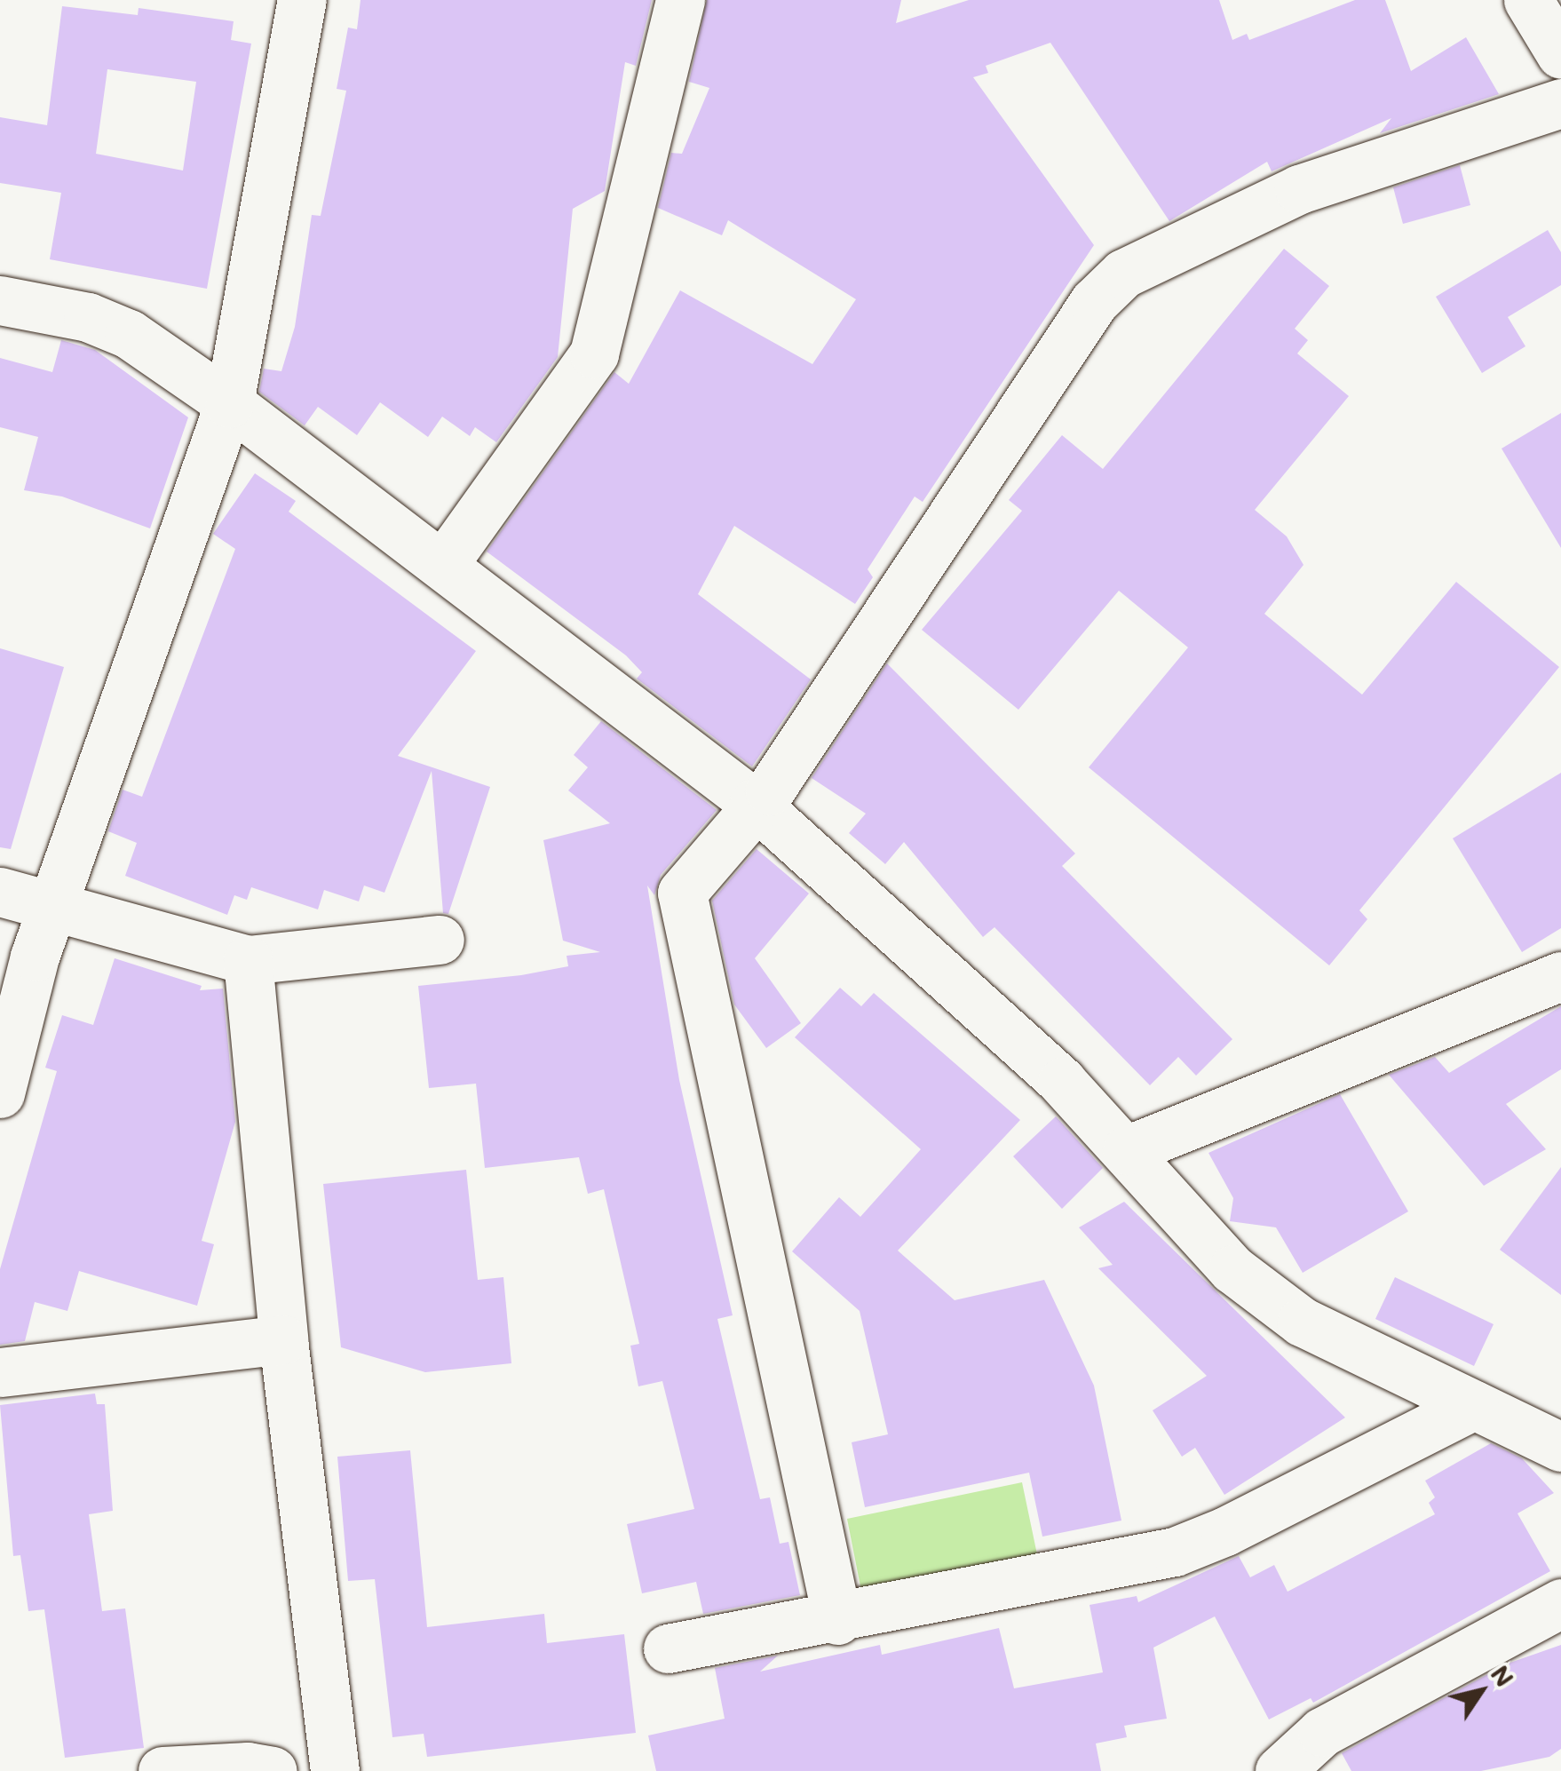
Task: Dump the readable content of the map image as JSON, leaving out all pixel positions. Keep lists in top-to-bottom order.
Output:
{
  "north": "top right"
}
